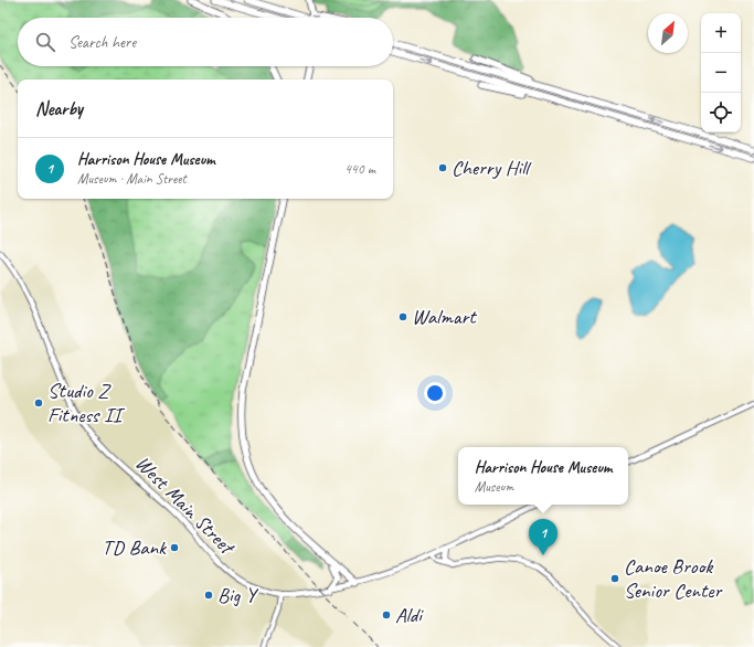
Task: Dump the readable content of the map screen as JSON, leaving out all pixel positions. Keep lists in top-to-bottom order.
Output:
{
  "streets": {
    "main road": ["West Main Street"]
  },
  "places": [
    "Cherry Hill",
    "Walmart",
    "Studio Z Fitness II",
    "TD Bank",
    "Canoe Brook Senior Center",
    "Big Y",
    "Aldi"
  ],
  "north": "top right",
  "page": {
    "map_buttons": ["+", "−"],
    "search": "Search here",
    "heading": "Nearby",
    "list": [
      {
        "mark": "1",
        "name": "Harrison House Museum",
        "note": "Museum · Main Street",
        "value": "440 m"
      }
    ],
    "popup": ["Harrison House Museum", "Museum"],
    "pins": "1"
  }
}
